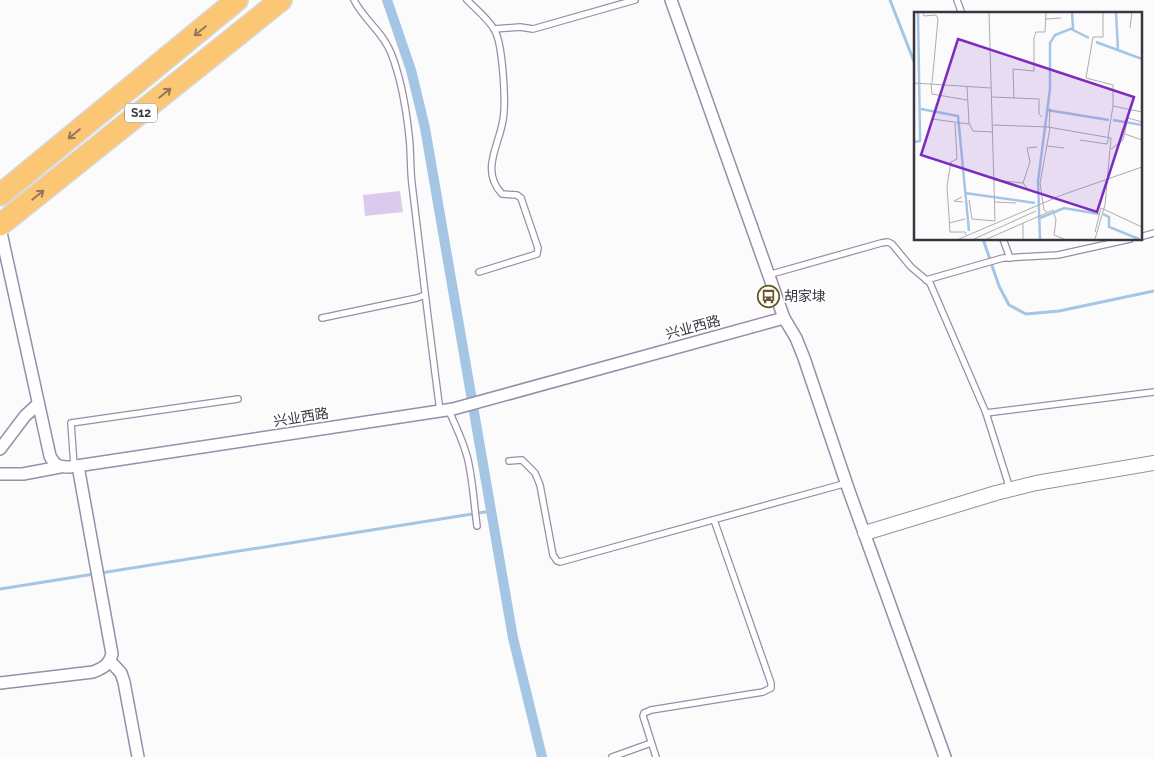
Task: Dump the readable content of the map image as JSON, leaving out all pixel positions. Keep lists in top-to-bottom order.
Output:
{
  "streets": {
    "highway": ["S12"],
    "street": ["兴业西路"]
  },
  "places": {
    "bus stop": ["胡家埭"]
  }
}
